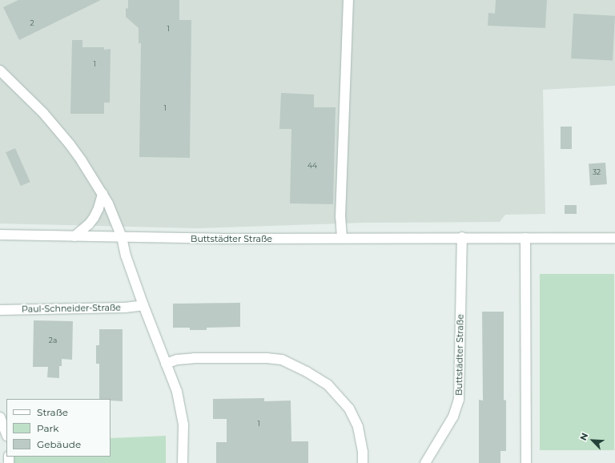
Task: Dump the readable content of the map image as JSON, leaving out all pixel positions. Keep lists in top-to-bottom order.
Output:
{
  "streets": {
    "street": ["Buttstädter Straße", "Paul-Schneider-Straße"]
  },
  "house_numbers": [
    "2",
    "1",
    "1",
    "1",
    "44",
    "32",
    "2a",
    "1"
  ],
  "legend": ["Straße", "Park", "Gebäude"],
  "north": "top left"
}
